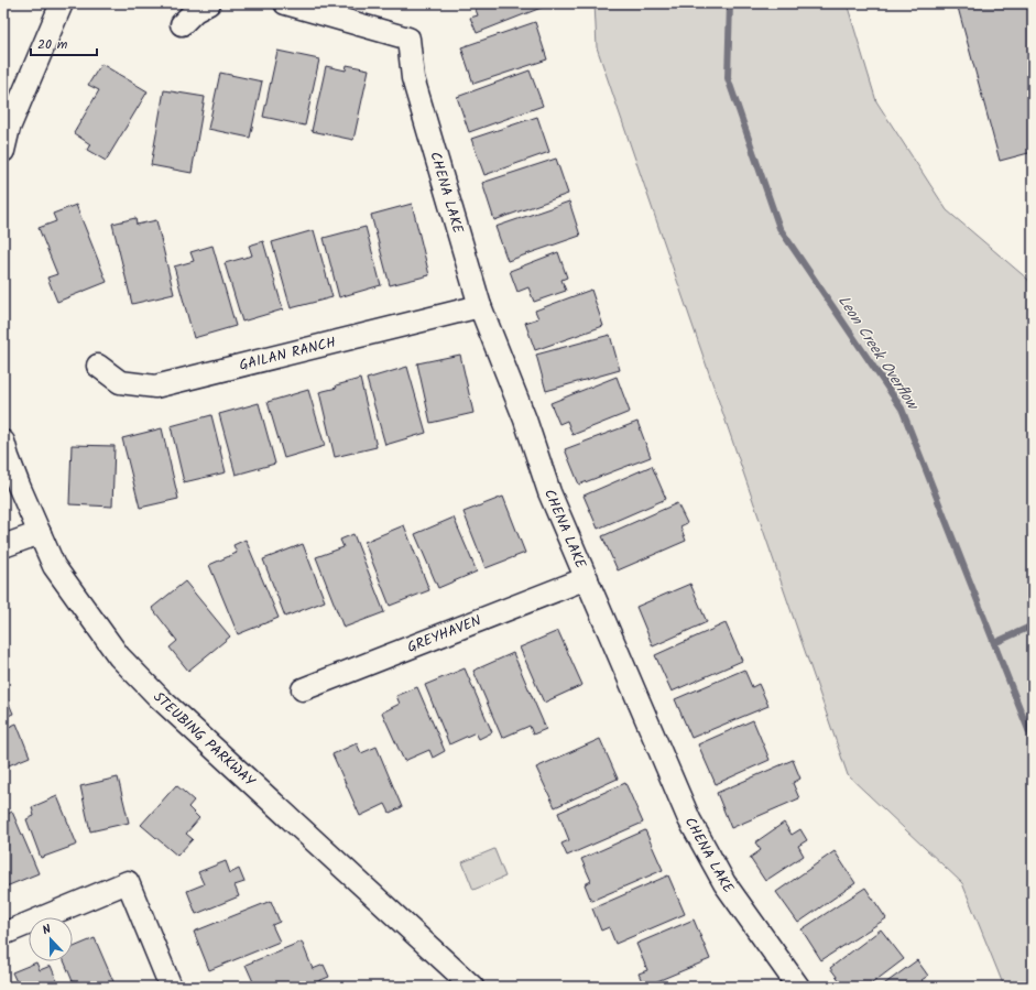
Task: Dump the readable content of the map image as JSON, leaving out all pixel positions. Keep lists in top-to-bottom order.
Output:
{
  "streets": {
    "street": [
      "CHENA LAKE",
      "GAILAN RANCH",
      "GREYHAVEN",
      "STEUBING PARKWAY"
    ]
  },
  "crossings": [
    ["CHENA LAKE", "GAILAN RANCH"],
    ["CHENA LAKE", "GREYHAVEN"]
  ],
  "water": ["Leon Creek Overflow"],
  "scale_bar": "20 m",
  "north": "top"
}
